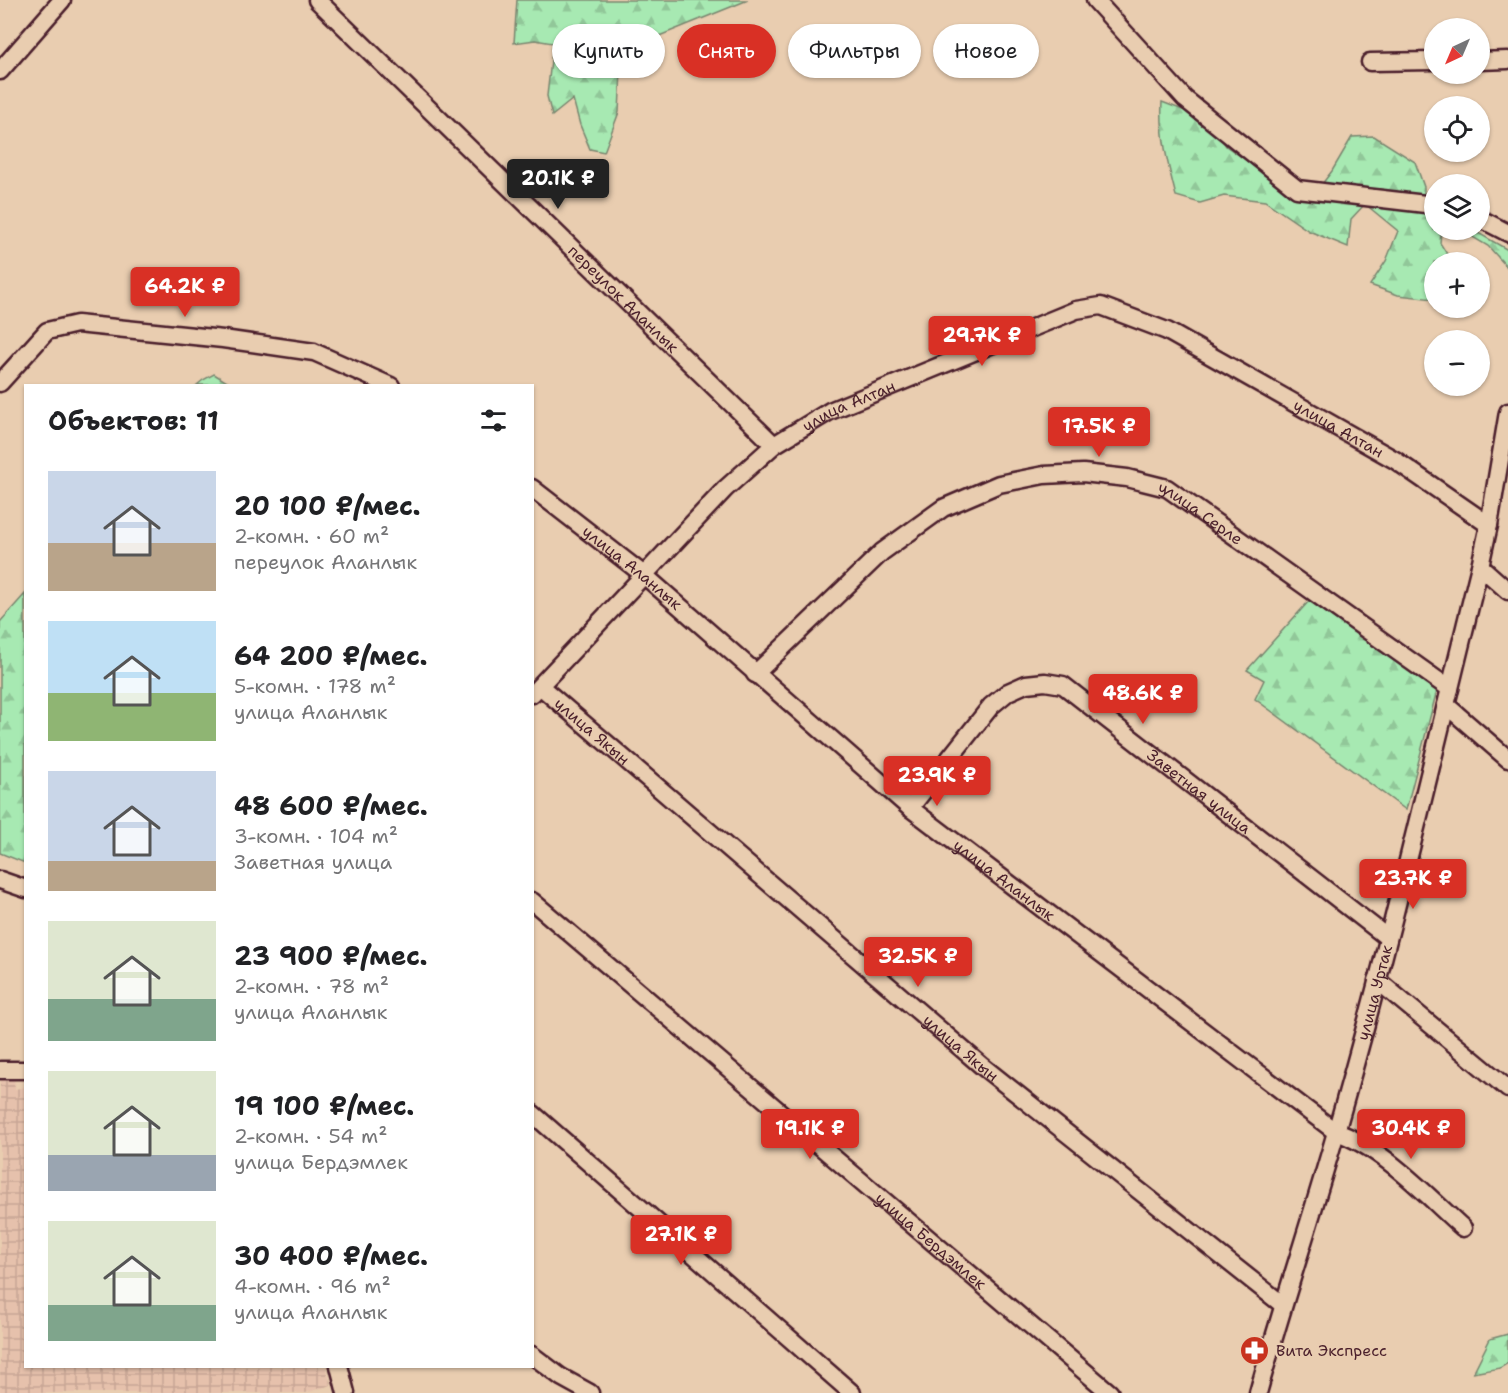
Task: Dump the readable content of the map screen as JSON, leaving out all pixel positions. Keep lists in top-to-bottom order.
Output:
{
  "streets": {
    "street": [
      "переулок Аланлык",
      "улица Алтан",
      "улица Серле",
      "улица Аланлык",
      "улица Якын",
      "Заветная улица",
      "улица Уртак",
      "улица Бердэмлек"
    ]
  },
  "crossings": [
    ["переулок Аланлык", "улица Алтан"],
    ["улица Алтан", "улица Аланлык"],
    ["улица Алтан", "улица Якын"],
    ["улица Алтан", "улица Уртак"],
    ["улица Серле", "улица Аланлык"],
    ["улица Серле", "улица Уртак"],
    ["улица Аланлык", "Заветная улица"],
    ["улица Аланлык", "улица Уртак"],
    ["улица Якын", "улица Уртак"],
    ["Заветная улица", "улица Уртак"]
  ],
  "places": {
    "pharmacy": ["Вита Экспресс"]
  },
  "north": "bottom left",
  "page": {
    "map_buttons": ["+", "−"],
    "chip": [
      "Купить",
      "Снять",
      "Фильтры",
      "Новое"
    ],
    "price": [
      "20.1K ₽",
      "64.2K ₽",
      "29.7K ₽",
      "17.5K ₽",
      "48.6K ₽",
      "23.9K ₽",
      "23.7K ₽",
      "32.5K ₽",
      "19.1K ₽",
      "30.4K ₽",
      "27.1K ₽"
    ],
    "heading": "Объектов: 11",
    "list": [
      {
        "name": "20 100 ₽/мес.",
        "note": "2-комн. · 60 m² · переулок Аланлык"
      },
      {
        "name": "64 200 ₽/мес.",
        "note": "5-комн. · 178 m² · улица Аланлык"
      },
      {
        "name": "48 600 ₽/мес.",
        "note": "3-комн. · 104 m² · Заветная улица"
      },
      {
        "name": "23 900 ₽/мес.",
        "note": "2-комн. · 78 m² · улица Аланлык"
      },
      {
        "name": "19 100 ₽/мес.",
        "note": "2-комн. · 54 m² · улица Бердэмлек"
      },
      {
        "name": "30 400 ₽/мес.",
        "note": "4-комн. · 96 m² · улица Аланлык"
      }
    ]
  }
}
